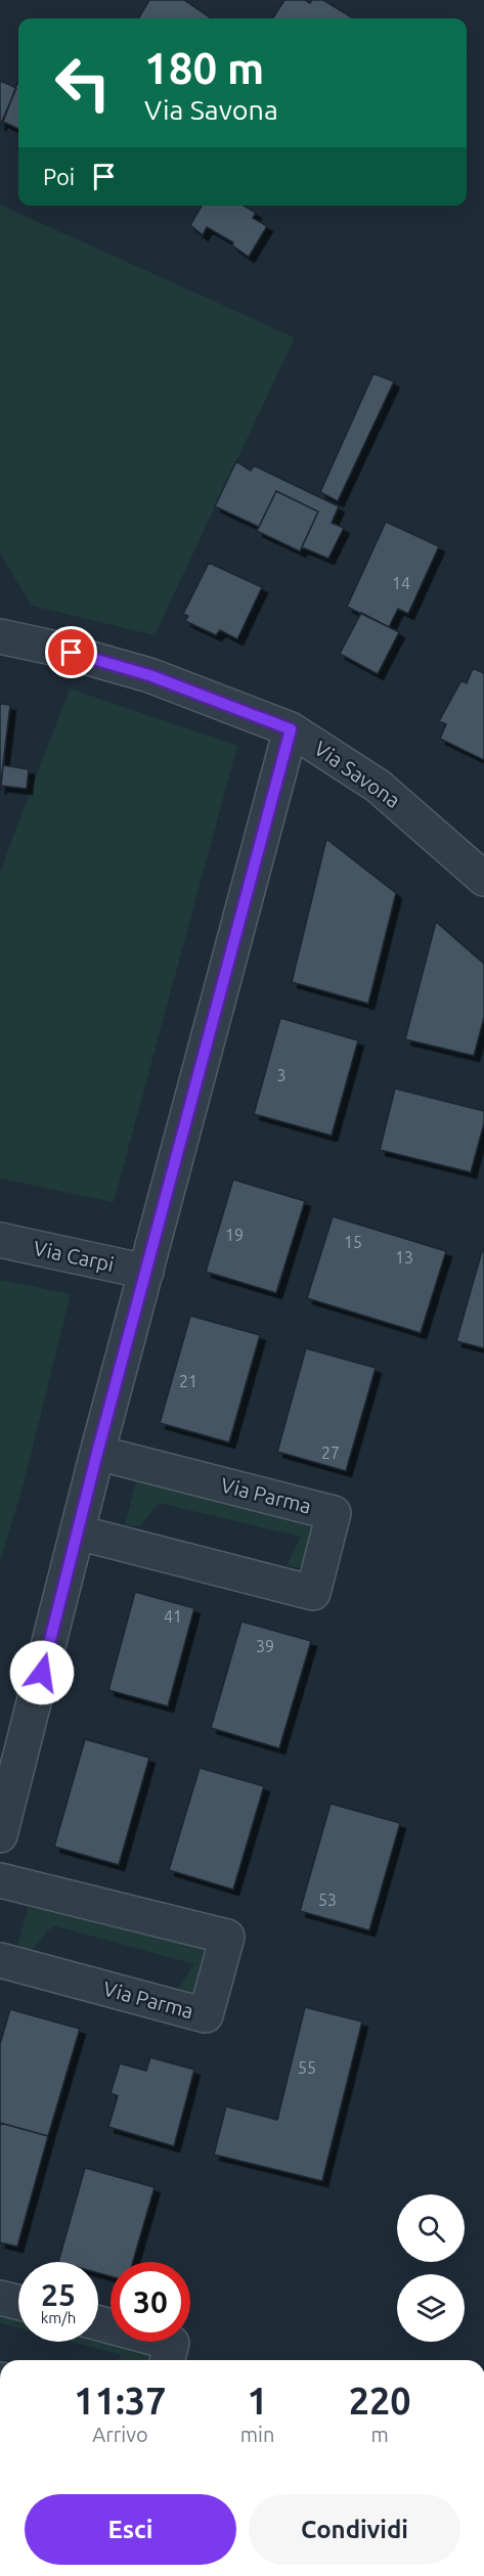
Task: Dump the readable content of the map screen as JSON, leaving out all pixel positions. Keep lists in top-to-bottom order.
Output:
{
  "streets": {
    "street": ["Via Savona", "Via Carpi", "Via Parma"]
  },
  "house_numbers": [
    "14",
    "3",
    "19",
    "15",
    "13",
    "21",
    "27",
    "41",
    "39",
    "53",
    "55"
  ],
  "page": {
    "turn": ["180 m", "Via Savona"],
    "then": "Poi",
    "speed": "25 km/h",
    "limit": "30",
    "eta": [
      "11:37",
      "Arrivo",
      "1",
      "min",
      "220",
      "m"
    ],
    "buttons": ["Esci", "Condividi"]
  }
}
